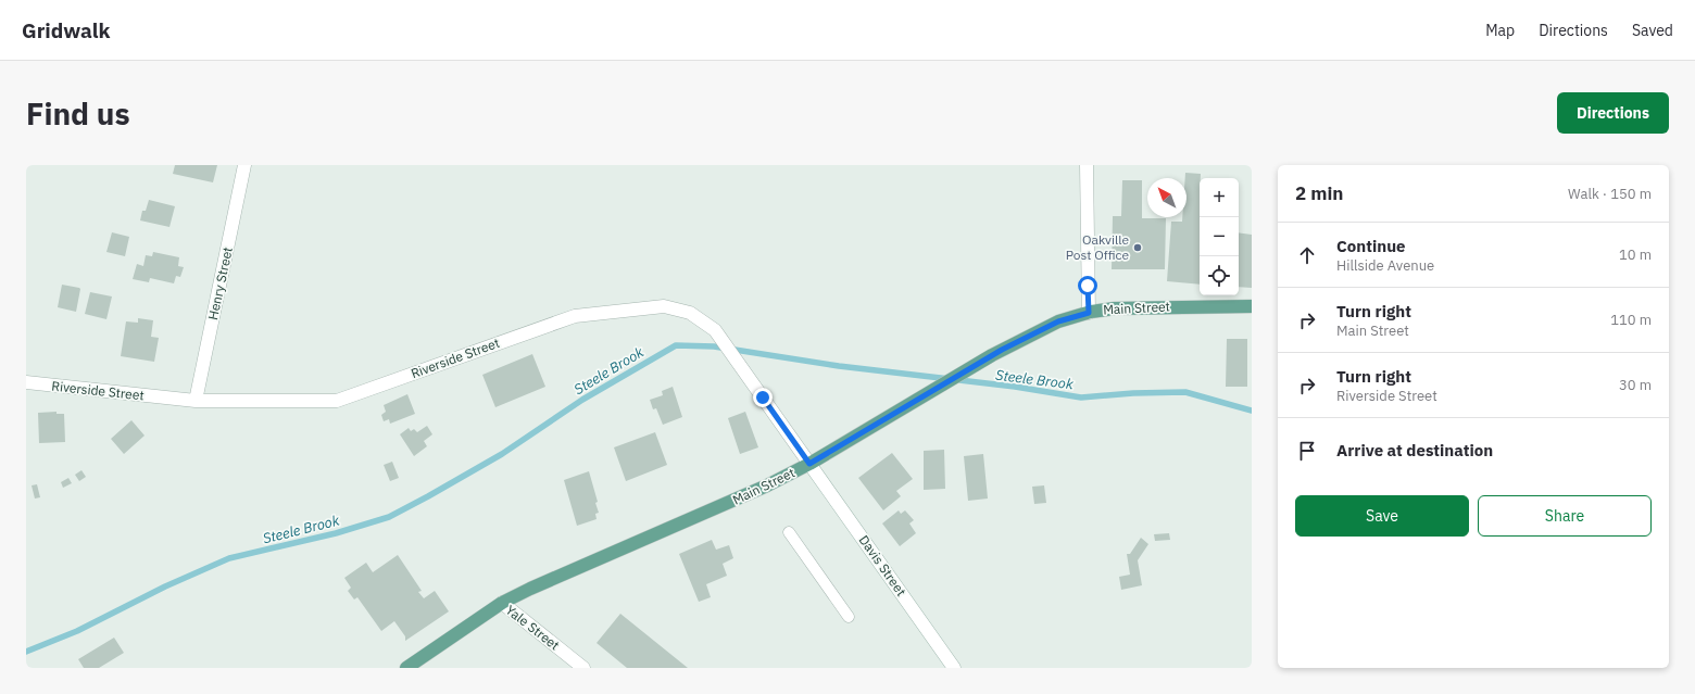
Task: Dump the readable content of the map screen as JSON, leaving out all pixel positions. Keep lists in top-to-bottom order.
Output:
{
  "streets": {
    "main road": ["Main Street"],
    "street": [
      "Henry Street",
      "Riverside Street",
      "Davis Street",
      "Yale Street"
    ]
  },
  "crossings": [
    ["Henry Street", "Riverside Street"],
    ["Main Street", "Riverside Street"],
    ["Main Street", "Davis Street"],
    ["Main Street", "Yale Street"],
    ["Riverside Street", "Davis Street"]
  ],
  "water": ["Steele Brook"],
  "places": ["Oakville Post Office"],
  "north": "top left",
  "page": {
    "header": "Gridwalk",
    "nav": ["Map", "Directions", "Saved"],
    "buttons": [
      "Directions",
      ["Save", "Share"]
    ],
    "title": "Find us",
    "heading": ["2 min", "Walk · 150 m"],
    "map_buttons": ["+", "−"],
    "list": [
      ["Continue", "Hillside Avenue", "10 m"],
      ["Turn right", "Main Street", "110 m"],
      ["Turn right", "Riverside Street", "30 m"],
      "Arrive at destination"
    ]
  }
}
